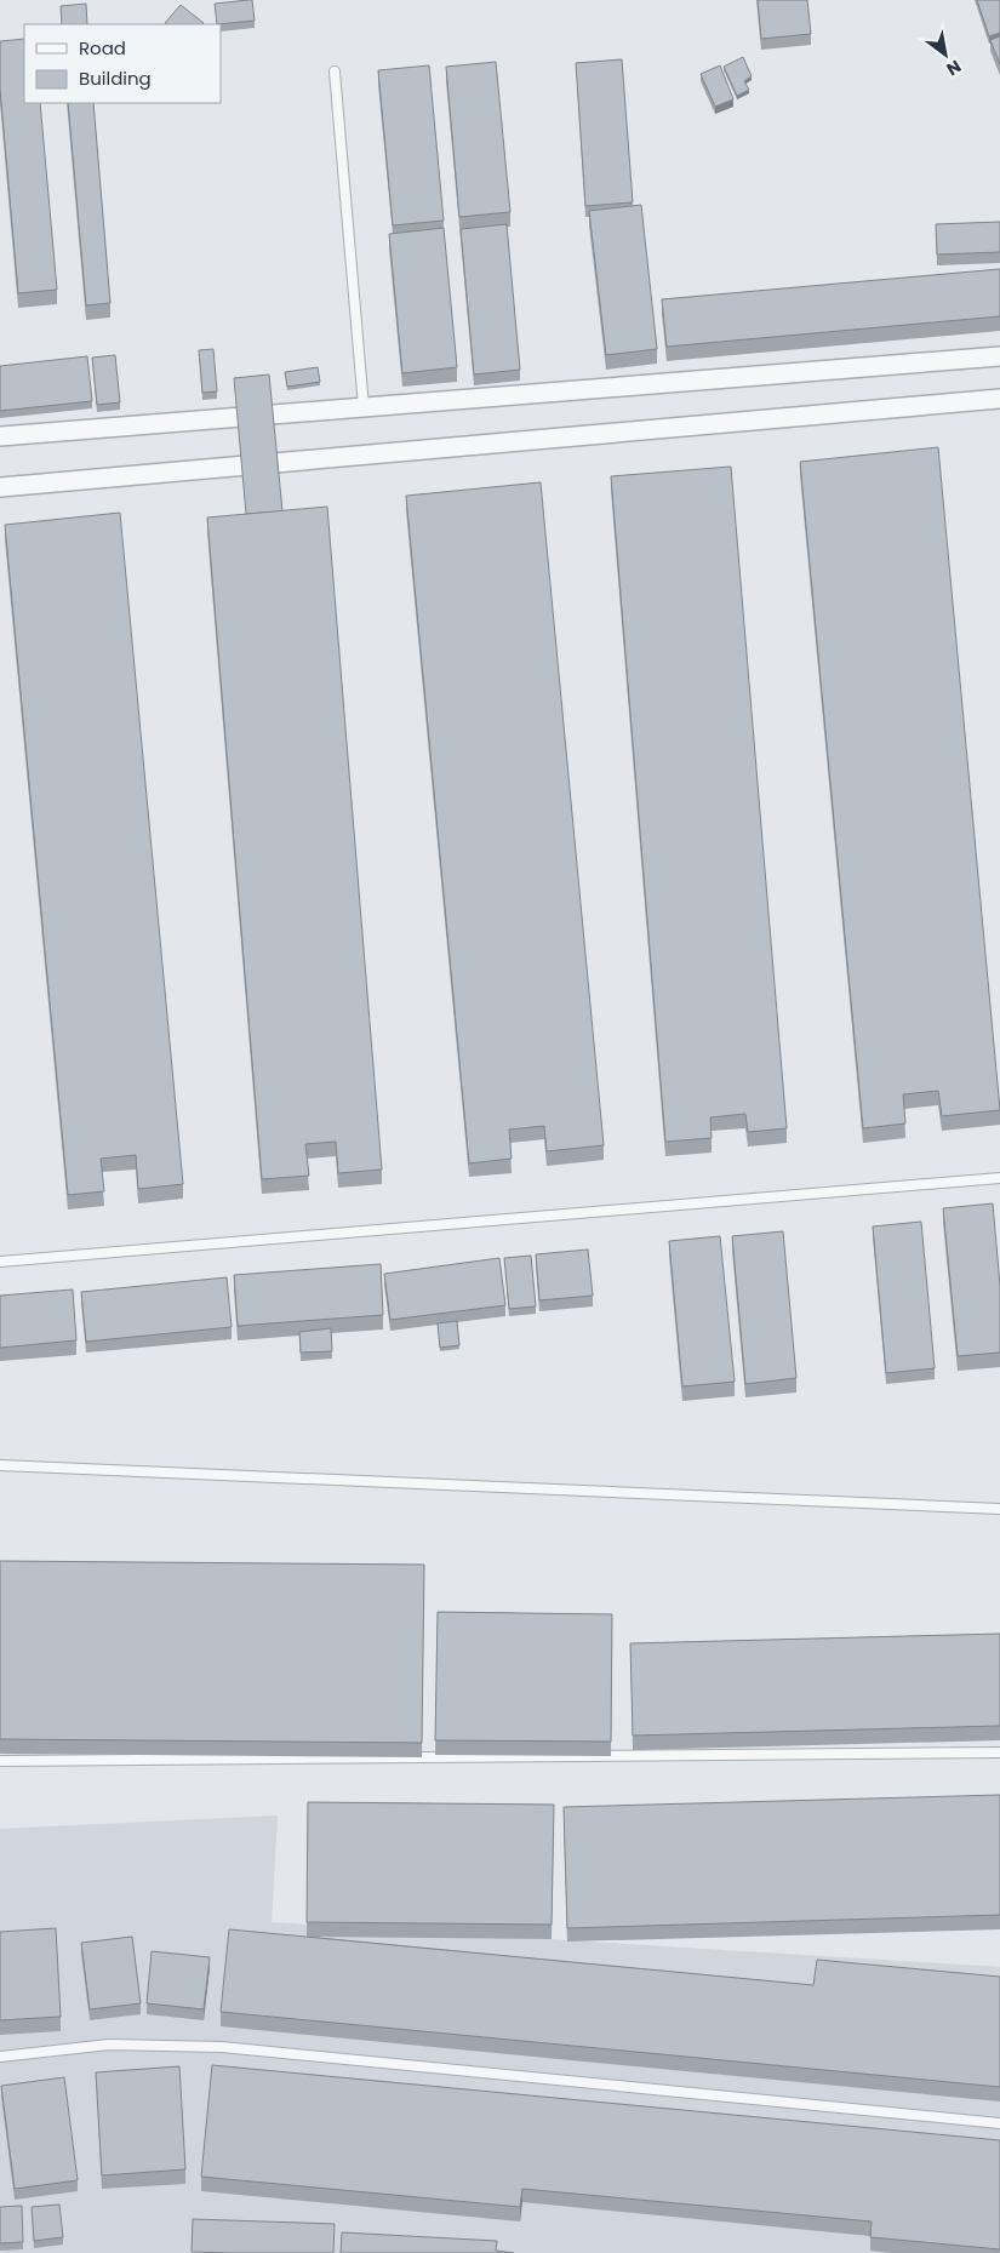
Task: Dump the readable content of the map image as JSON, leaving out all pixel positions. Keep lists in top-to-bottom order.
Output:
{
  "legend": ["Road", "Building"],
  "north": "bottom right"
}
